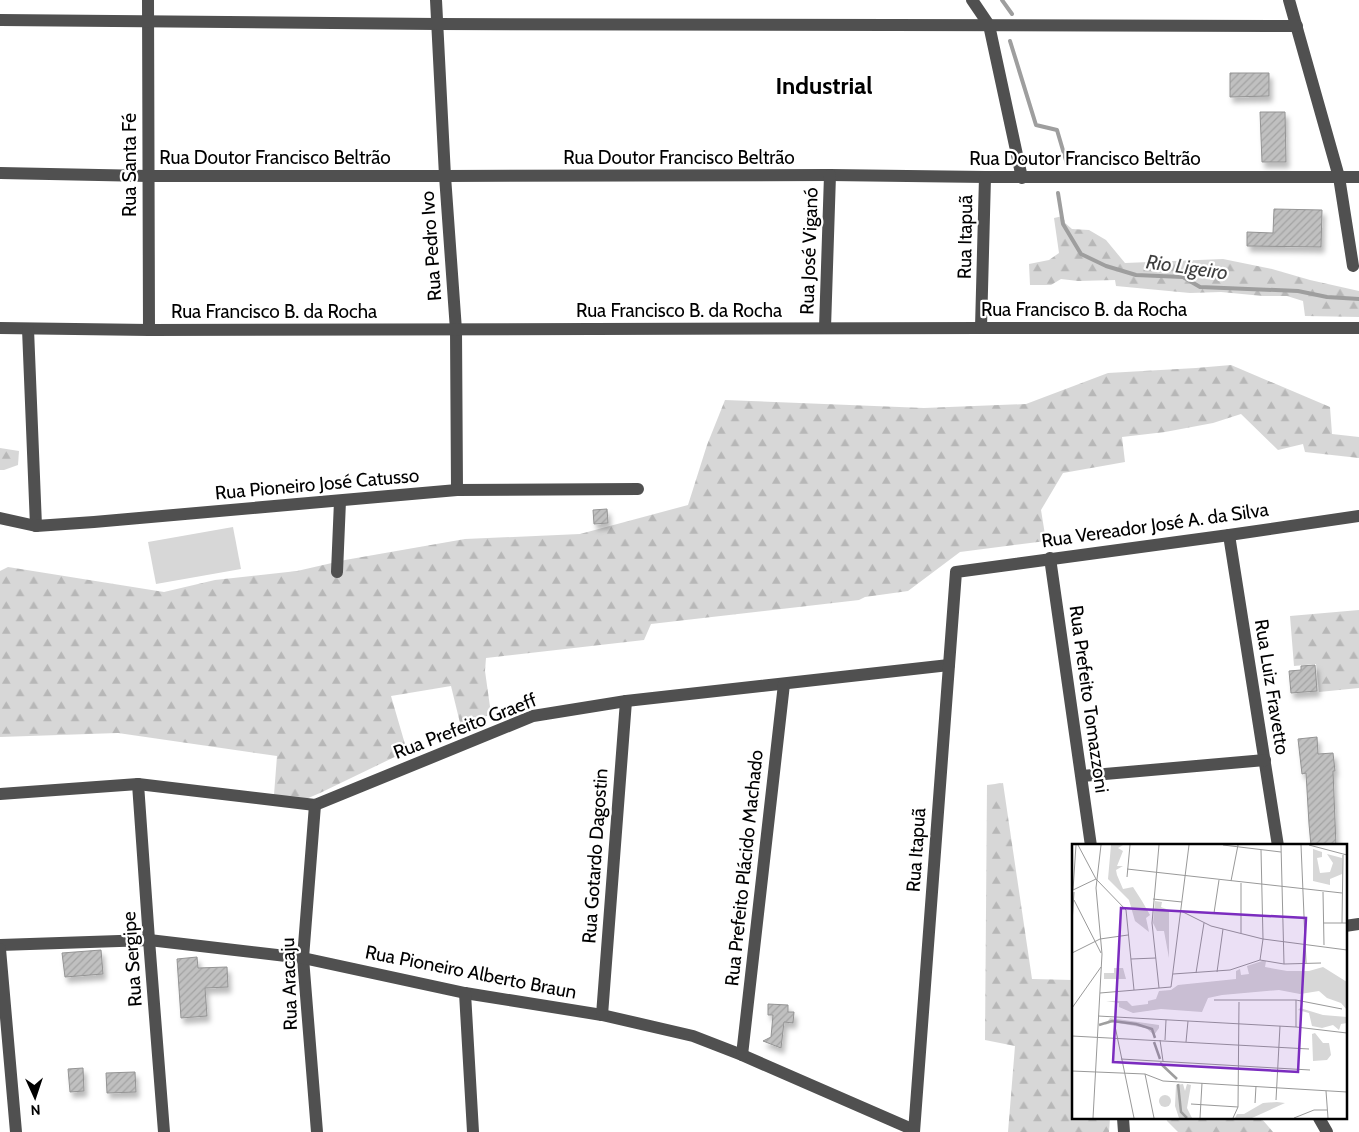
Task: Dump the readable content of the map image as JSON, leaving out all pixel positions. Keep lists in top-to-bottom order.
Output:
{
  "streets": {
    "street": [
      "Rua Doutor Francisco Beltrão",
      "Rua Santa Fé",
      "Rua Itapuã",
      "Rua Pedro Ivo",
      "Rua José Viganó",
      "Rua Francisco B. da Rocha",
      "Rua Pioneiro José Catusso",
      "Rua Vereador José A. da Silva",
      "Rua Luiz Fravetto",
      "Rua Prefeito Tomazzoni",
      "Rua Prefeito Graeff",
      "Rua Gotardo Dagostin",
      "Rua Prefeito Plácido Machado",
      "Rua Sergipe",
      "Rua Pioneiro Alberto Braun",
      "Rua Aracaju"
    ]
  },
  "crossings": [
    ["Rua Doutor Francisco Beltrão", "Rua Santa Fé"],
    ["Rua Doutor Francisco Beltrão", "Rua Itapuã"],
    ["Rua Doutor Francisco Beltrão", "Rua Pedro Ivo"],
    ["Rua Doutor Francisco Beltrão", "Rua José Viganó"],
    ["Rua Santa Fé", "Rua Francisco B. da Rocha"],
    ["Rua Itapuã", "Rua Francisco B. da Rocha"],
    ["Rua Itapuã", "Rua Vereador José A. da Silva"],
    ["Rua Itapuã", "Rua Prefeito Graeff"],
    ["Rua Itapuã", "Rua Pioneiro Alberto Braun"],
    ["Rua Pedro Ivo", "Rua Francisco B. da Rocha"],
    ["Rua Pedro Ivo", "Rua Pioneiro José Catusso"],
    ["Rua José Viganó", "Rua Francisco B. da Rocha"],
    ["Rua Vereador José A. da Silva", "Rua Luiz Fravetto"],
    ["Rua Vereador José A. da Silva", "Rua Prefeito Tomazzoni"],
    ["Rua Prefeito Graeff", "Rua Gotardo Dagostin"],
    ["Rua Prefeito Graeff", "Rua Prefeito Plácido Machado"],
    ["Rua Prefeito Graeff", "Rua Sergipe"],
    ["Rua Prefeito Graeff", "Rua Aracaju"],
    ["Rua Gotardo Dagostin", "Rua Pioneiro Alberto Braun"],
    ["Rua Prefeito Plácido Machado", "Rua Pioneiro Alberto Braun"],
    ["Rua Sergipe", "Rua Pioneiro Alberto Braun"],
    ["Rua Pioneiro Alberto Braun", "Rua Aracaju"]
  ],
  "districts": ["Industrial"],
  "water": ["Rio Ligeiro"],
  "north": "bottom"
}
